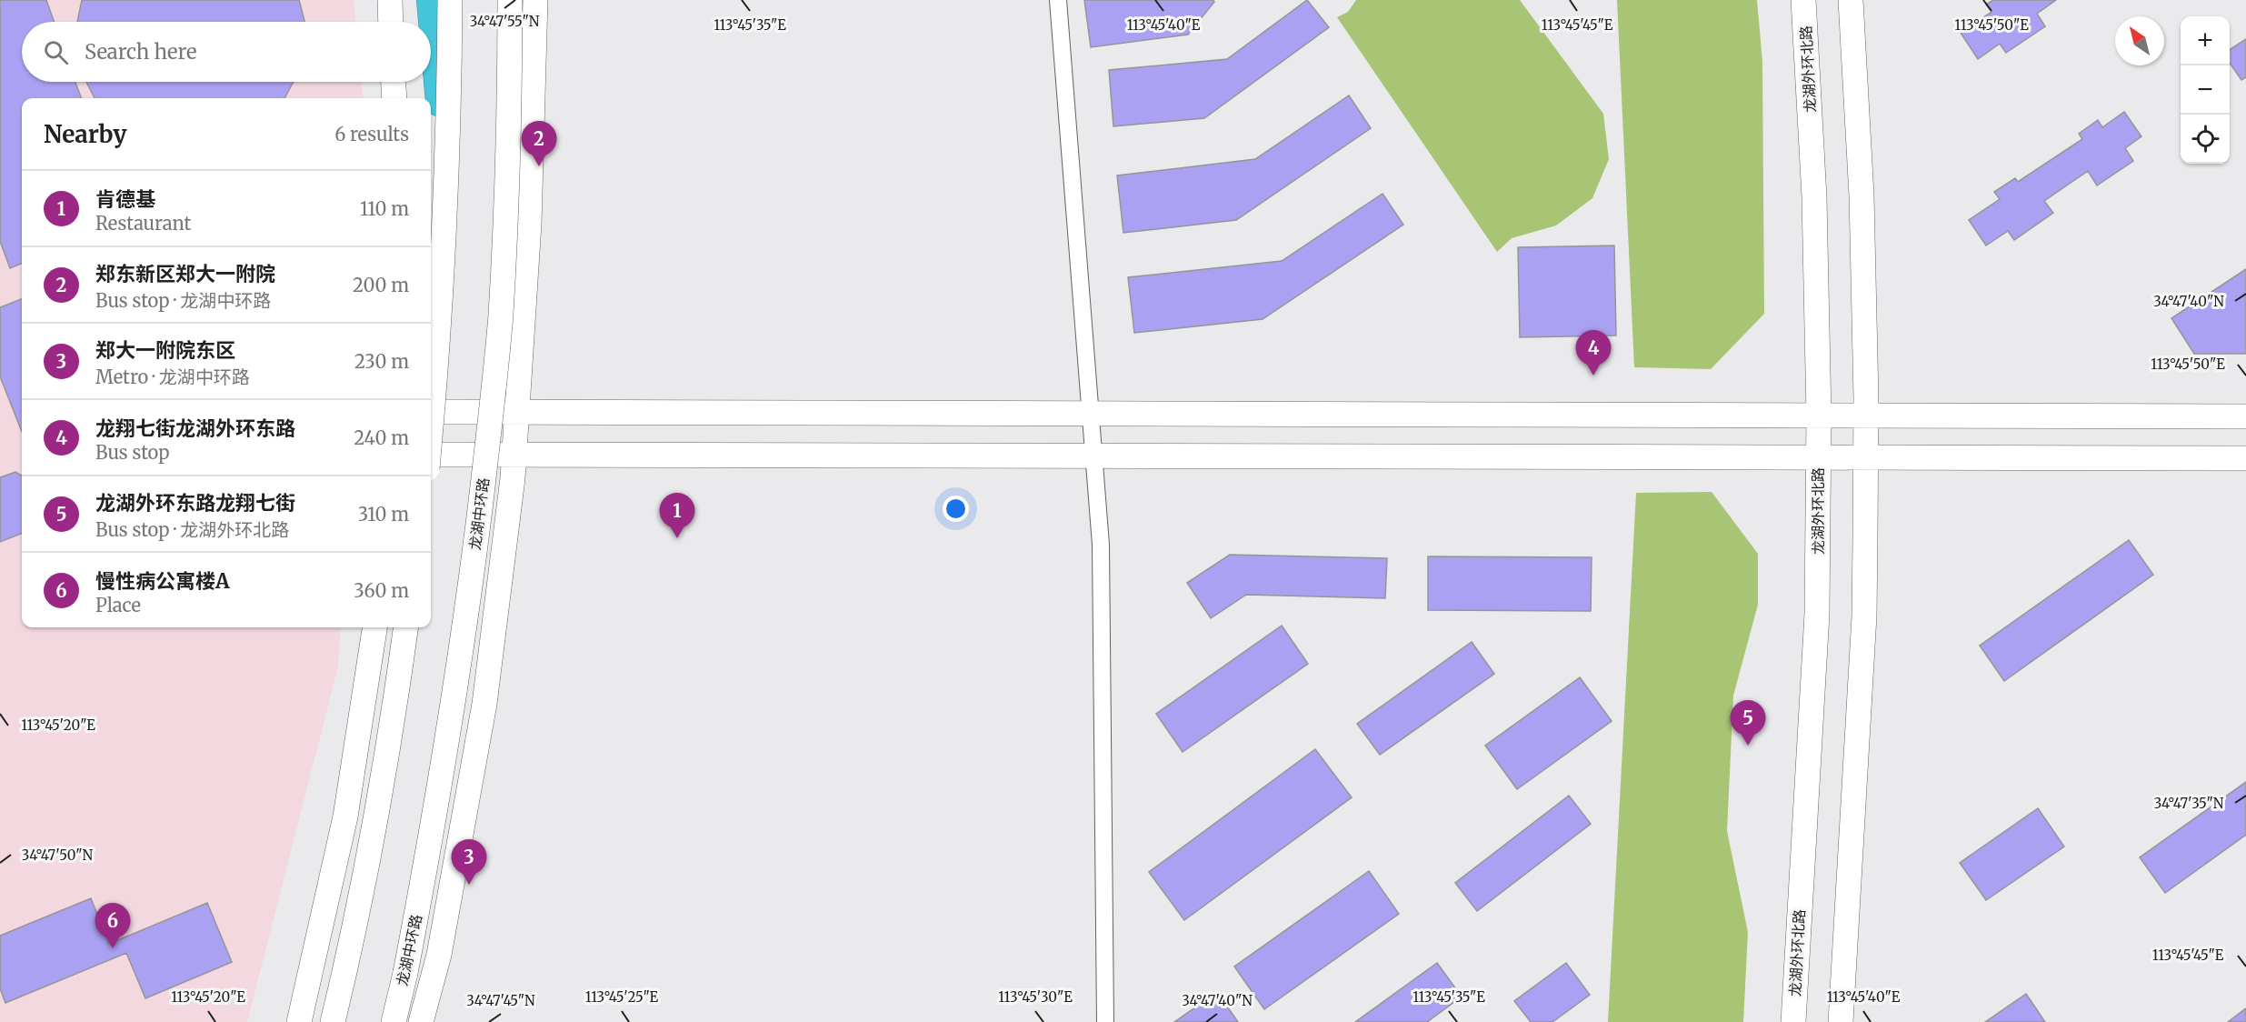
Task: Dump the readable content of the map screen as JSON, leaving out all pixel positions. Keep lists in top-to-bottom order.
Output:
{
  "streets": {
    "street": ["龙湖外环北路", "龙湖中环路"]
  },
  "north": "top left",
  "page": {
    "map_buttons": ["+", "−"],
    "search": "Search here",
    "heading": ["Nearby", "6 results"],
    "pins": [
      "2",
      "4",
      "1",
      "5",
      "3",
      "6"
    ],
    "list": [
      {
        "mark": "1",
        "name": "肯德基",
        "note": "Restaurant",
        "value": "110 m"
      },
      {
        "mark": "2",
        "name": "郑东新区郑大一附院",
        "note": "Bus stop · 龙湖中环路",
        "value": "200 m"
      },
      {
        "mark": "3",
        "name": "郑大一附院东区",
        "note": "Metro · 龙湖中环路",
        "value": "230 m"
      },
      {
        "mark": "4",
        "name": "龙翔七街龙湖外环东路",
        "note": "Bus stop",
        "value": "240 m"
      },
      {
        "mark": "5",
        "name": "龙湖外环东路龙翔七街",
        "note": "Bus stop · 龙湖外环北路",
        "value": "310 m"
      },
      {
        "mark": "6",
        "name": "慢性病公寓楼A",
        "note": "Place",
        "value": "360 m"
      }
    ]
  },
  "coordinates": [
    "34°47'55\"N",
    "113°45'35\"E",
    "113°45'40\"E",
    "113°45'45\"E",
    "113°45'50\"E",
    "34°47'40\"N",
    "113°45'20\"E",
    "34°47'35\"N",
    "34°47'50\"N",
    "113°45'25\"E",
    "113°45'30\"E",
    "34°47'45\"N"
  ]
}
